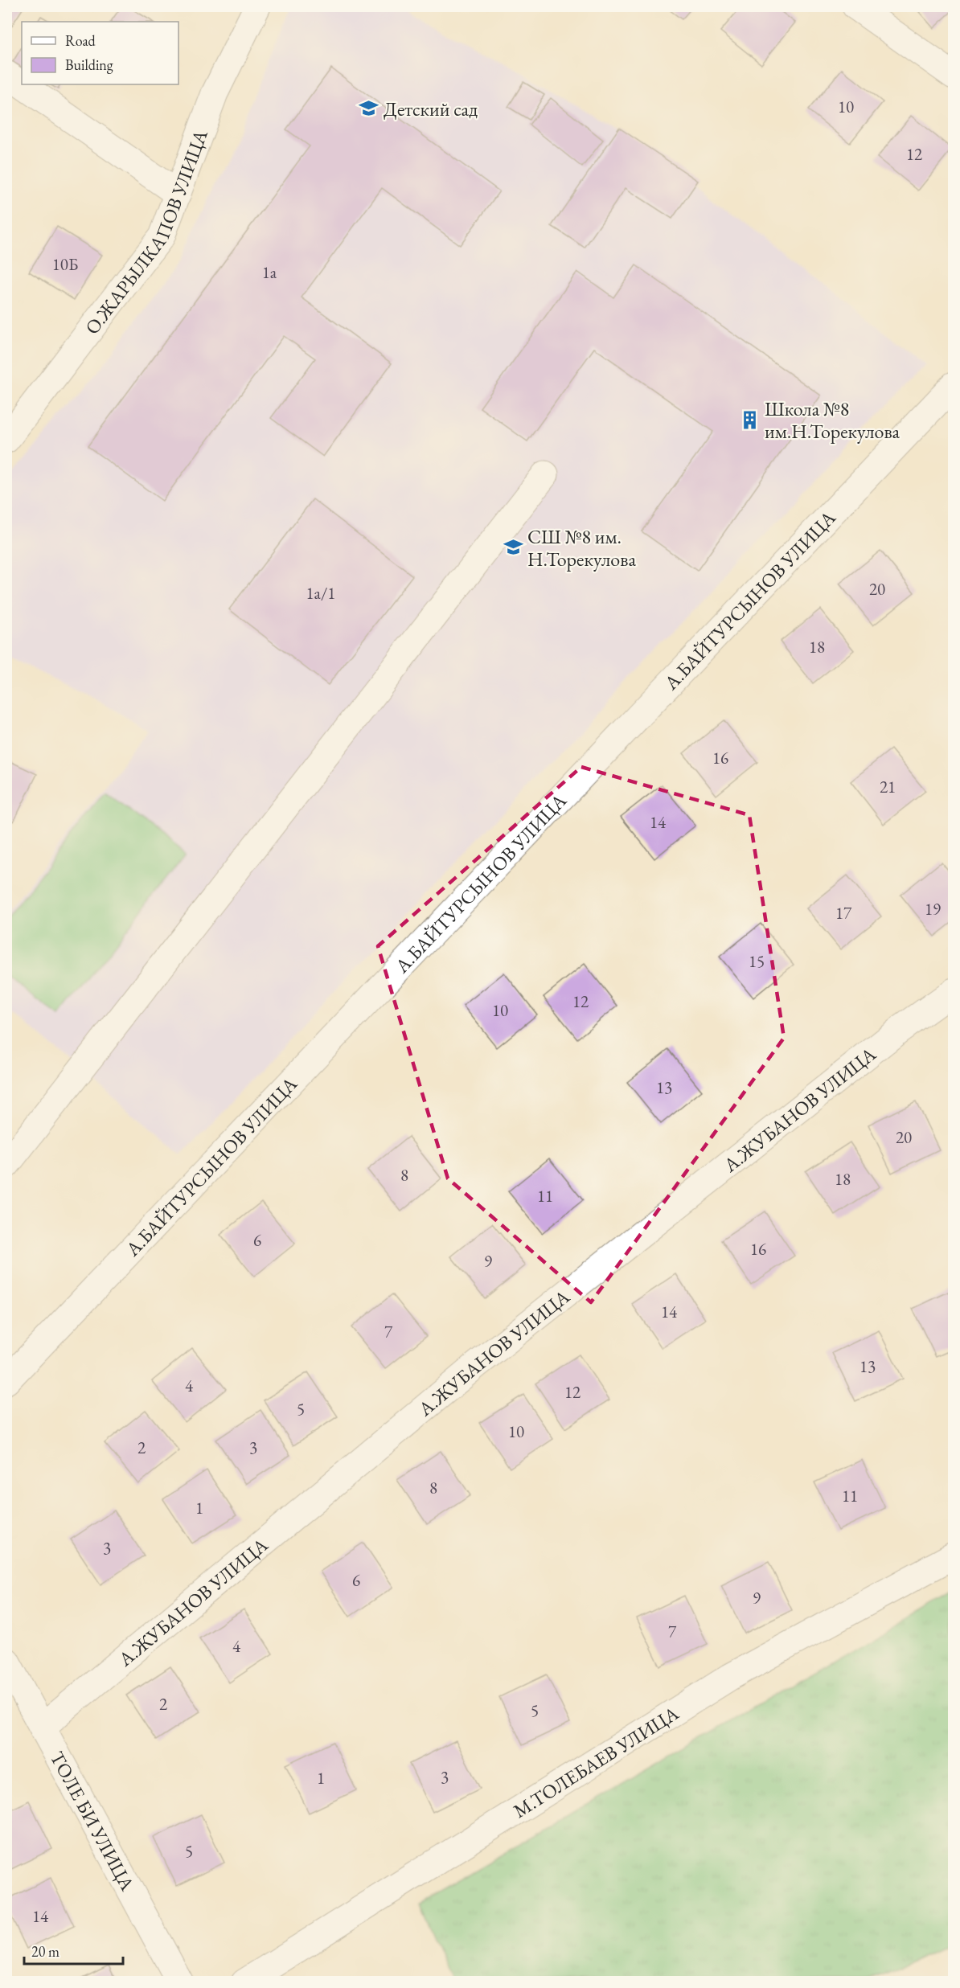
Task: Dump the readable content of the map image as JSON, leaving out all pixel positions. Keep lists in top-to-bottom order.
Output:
{
  "streets": {
    "street": [
      "О.ЖАРЫЛКАПОВ УЛИЦА",
      "А.БАЙТУРСЫНОВ УЛИЦА",
      "А.ЖУБАНОВ УЛИЦА",
      "М.ТОЛЕБАЕВ УЛИЦА",
      "ТОЛЕ БИ УЛИЦА"
    ]
  },
  "crossings": [
    ["А.ЖУБАНОВ УЛИЦА", "ТОЛЕ БИ УЛИЦА"]
  ],
  "places": {
    "school or university": ["Детский сад", "СШ №8 им. Н.Торекулова"],
    "building": ["Школа №8 им.Н.Торекулова"]
  },
  "house_numbers": [
    "10",
    "12",
    "10Б",
    "1а",
    "20",
    "1а/1",
    "18",
    "16",
    "21",
    "14",
    "19",
    "17",
    "15",
    "12",
    "10",
    "13",
    "20",
    "8",
    "18",
    "11",
    "6",
    "16",
    "9",
    "14",
    "7",
    "13",
    "4",
    "12",
    "5",
    "10",
    "2",
    "3",
    "8",
    "11",
    "1",
    "3",
    "6",
    "9",
    "7",
    "4",
    "2",
    "5",
    "3",
    "1",
    "5",
    "14"
  ],
  "legend": ["Road", "Building"],
  "scale_bar": "20 m"
}
